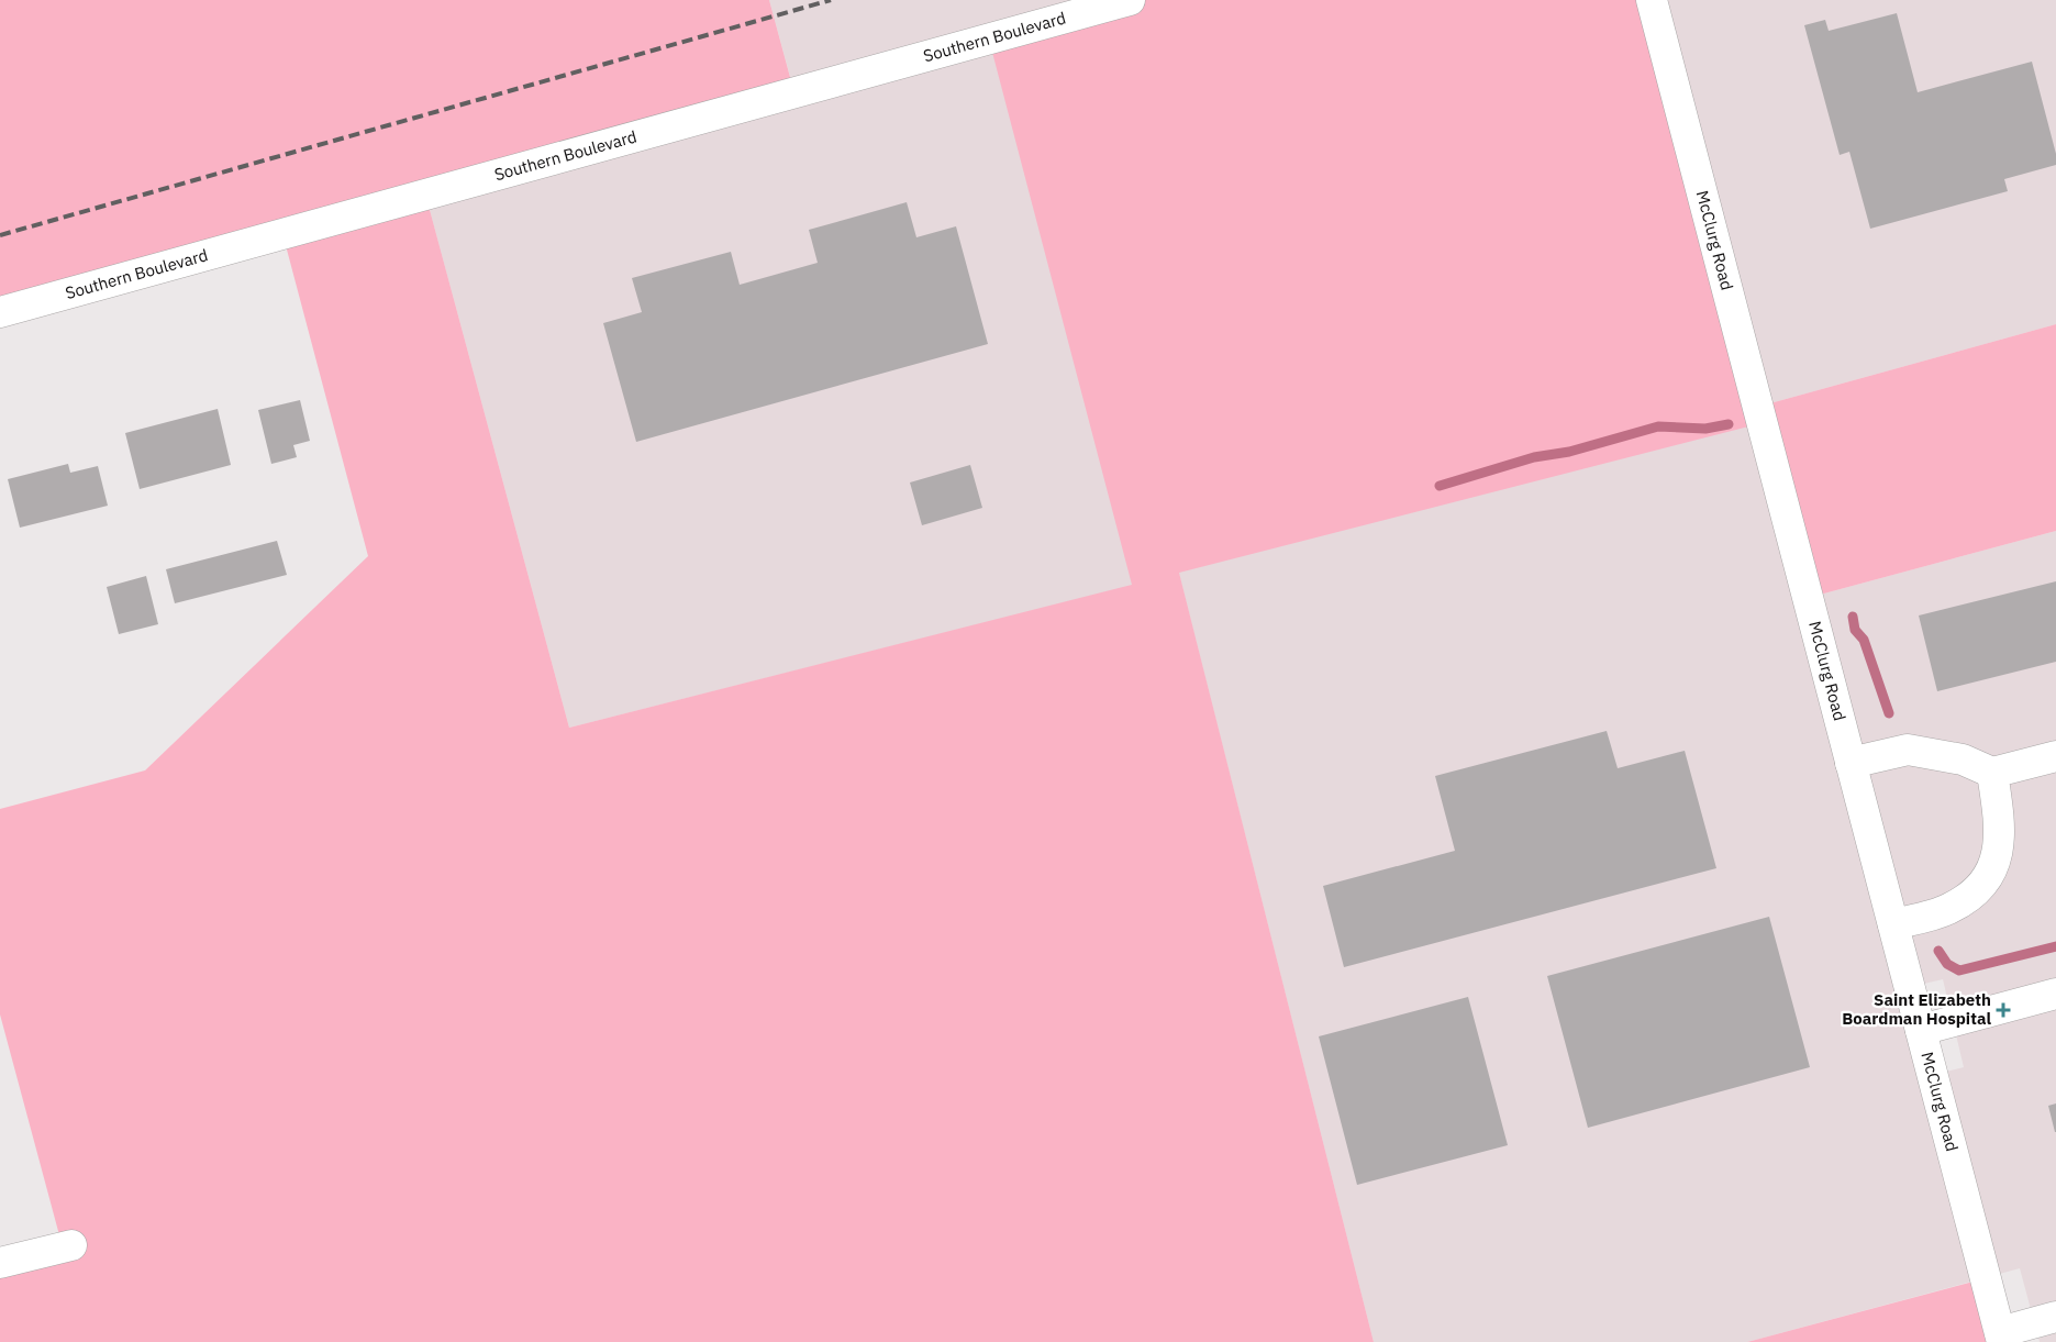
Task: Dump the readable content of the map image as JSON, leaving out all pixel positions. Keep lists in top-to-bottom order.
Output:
{
  "streets": {
    "street": ["Southern Boulevard", "McClurg Road"]
  },
  "places": {
    "health": ["Saint Elizabeth Boardman Hospital"]
  }
}
